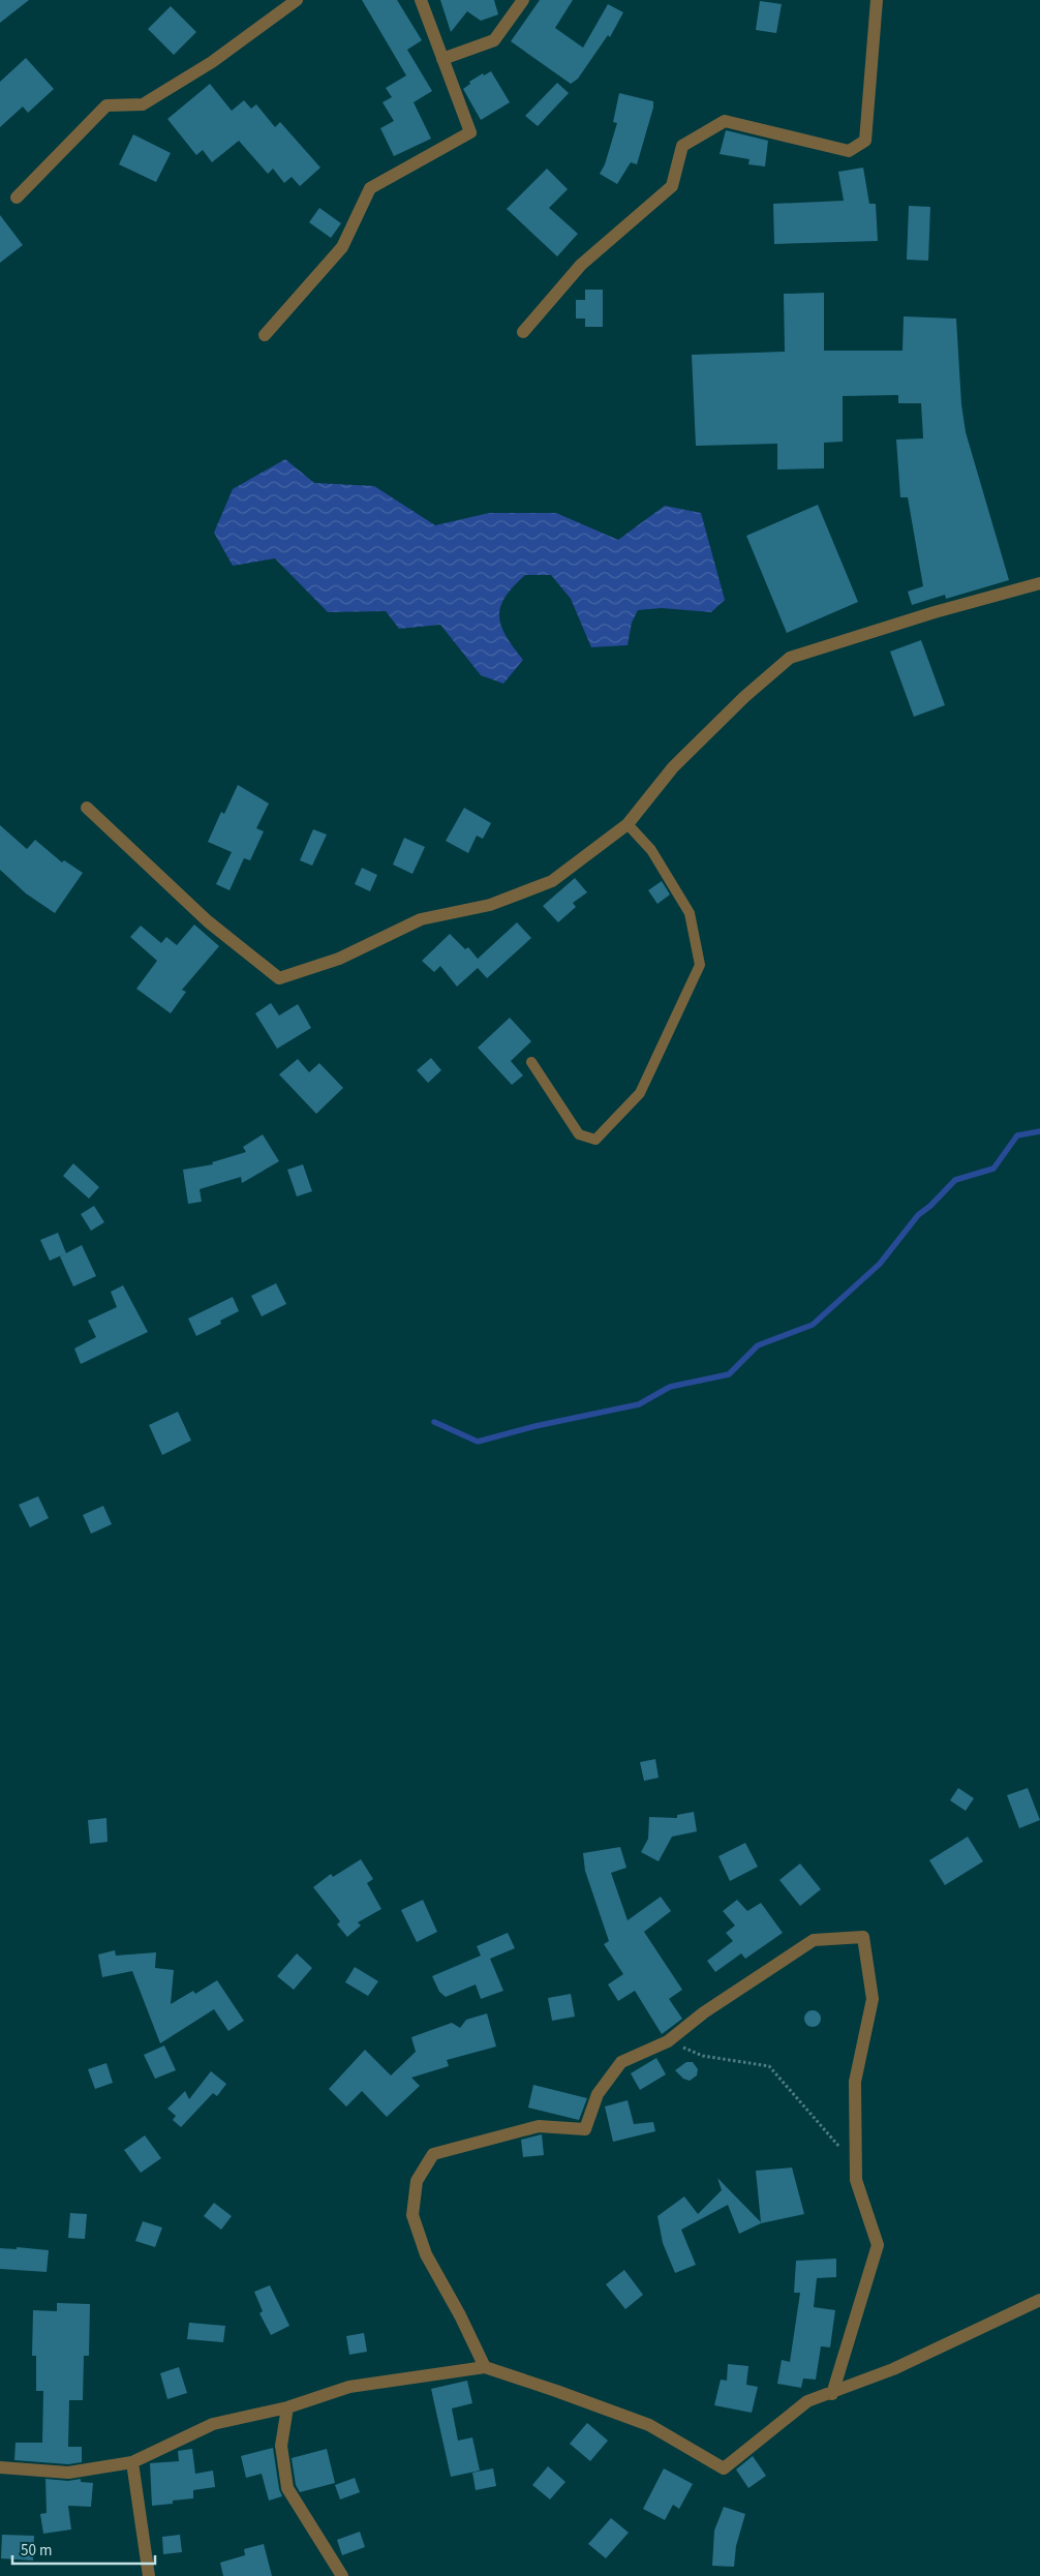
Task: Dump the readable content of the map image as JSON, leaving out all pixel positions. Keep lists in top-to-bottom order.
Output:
{
  "scale_bar": "50 m"
}
